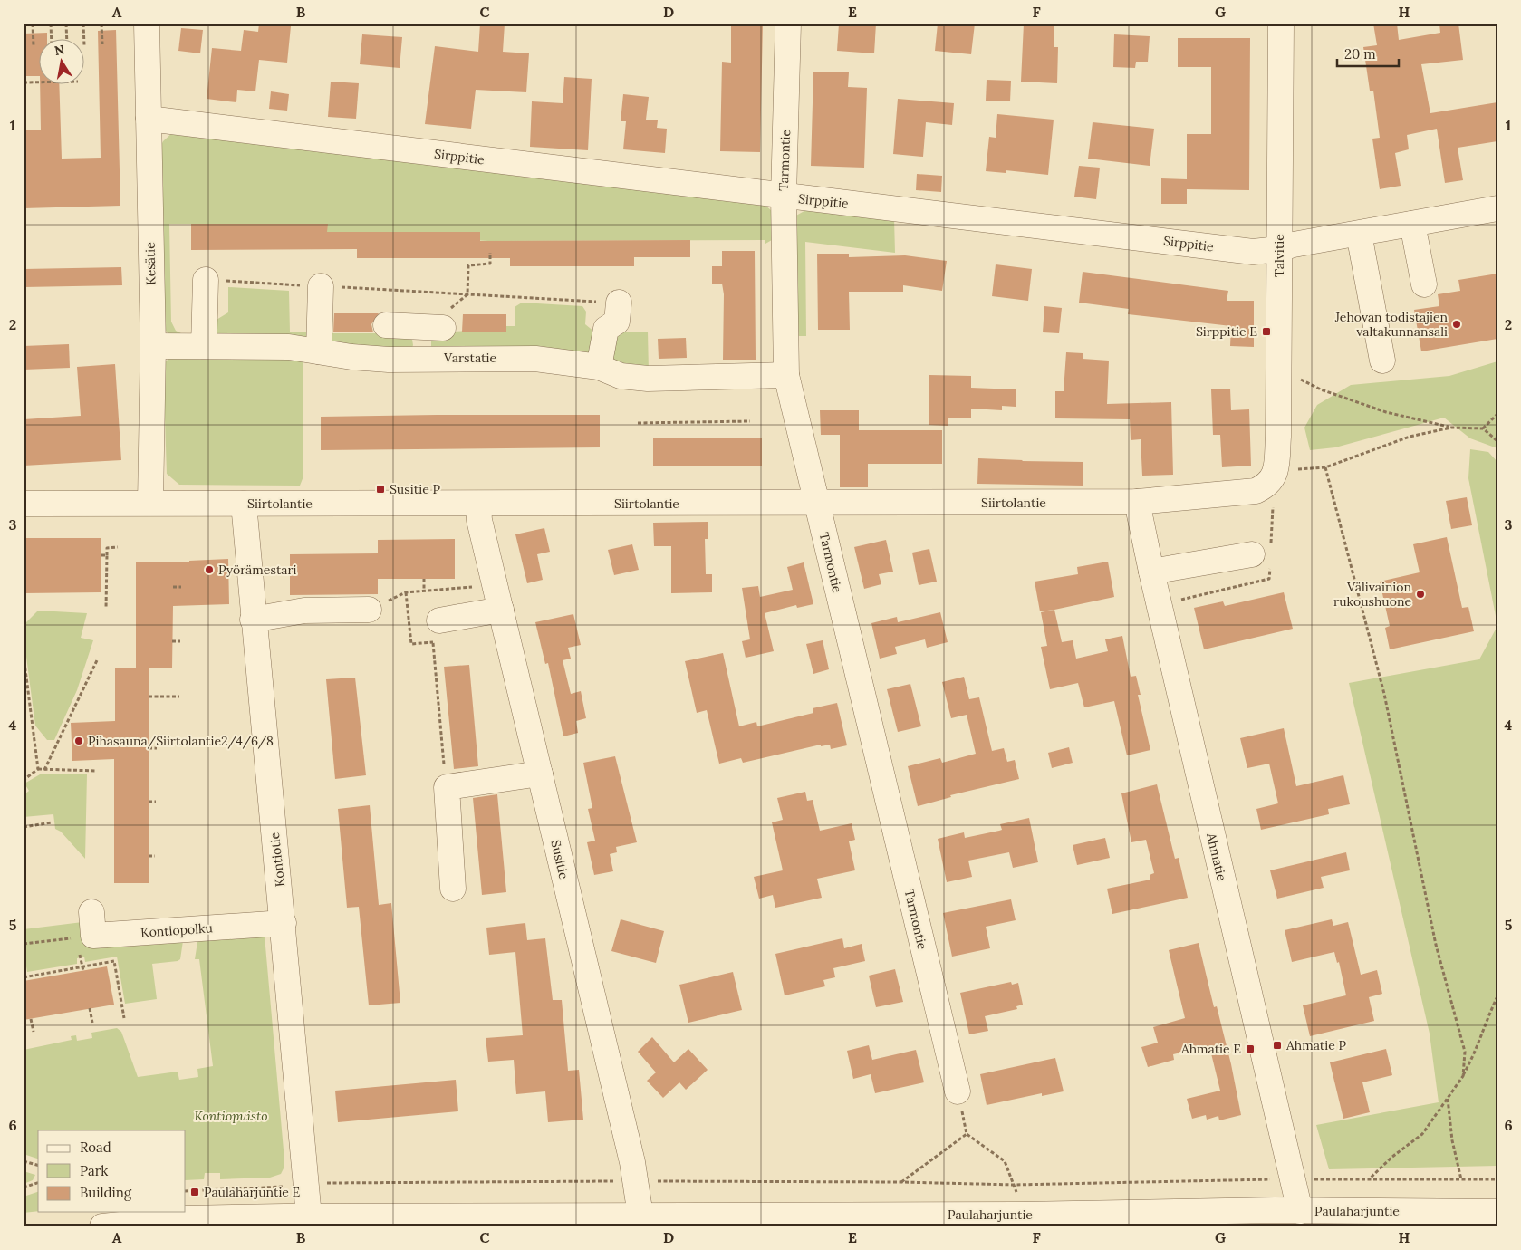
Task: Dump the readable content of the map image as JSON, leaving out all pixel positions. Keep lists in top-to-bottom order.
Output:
{
  "streets": {
    "street": [
      "Sirppitie",
      "Tarmontie",
      "Talvitie",
      "Kesätie",
      "Varstatie",
      "Siirtolantie",
      "Ahmatie",
      "Kontiotie",
      "Susitie",
      "Kontiopolku",
      "Paulaharjuntie"
    ]
  },
  "crossings": [
    ["Sirppitie", "Tarmontie"],
    ["Sirppitie", "Talvitie"],
    ["Sirppitie", "Kesätie"],
    ["Tarmontie", "Varstatie"],
    ["Tarmontie", "Siirtolantie"],
    ["Talvitie", "Siirtolantie"],
    ["Kesätie", "Varstatie"],
    ["Kesätie", "Siirtolantie"],
    ["Siirtolantie", "Ahmatie"],
    ["Siirtolantie", "Kontiotie"],
    ["Siirtolantie", "Susitie"],
    ["Ahmatie", "Paulaharjuntie"],
    ["Kontiotie", "Kontiopolku"],
    ["Kontiotie", "Paulaharjuntie"],
    ["Susitie", "Paulaharjuntie"]
  ],
  "parks": ["Kontiopuisto"],
  "places": {
    "other": [
      "Jehovan todistajien valtakunnansali",
      "Pyörämestari",
      "Välivainion rukoushuone",
      "Pihasauna/Siirtolantie2/4/6/8"
    ],
    "transit": [
      "Sirppitie E",
      "Susitie P",
      "Ahmatie P",
      "Ahmatie E",
      "Paulaharjuntie E"
    ]
  },
  "legend": ["Road", "Park", "Building"],
  "scale_bar": "20 m",
  "north": "top",
  "grid": {
    "columns": [
      "A",
      "B",
      "C",
      "D",
      "E",
      "F",
      "G",
      "H"
    ],
    "rows": [
      "1",
      "2",
      "3",
      "4",
      "5",
      "6"
    ]
  }
}
